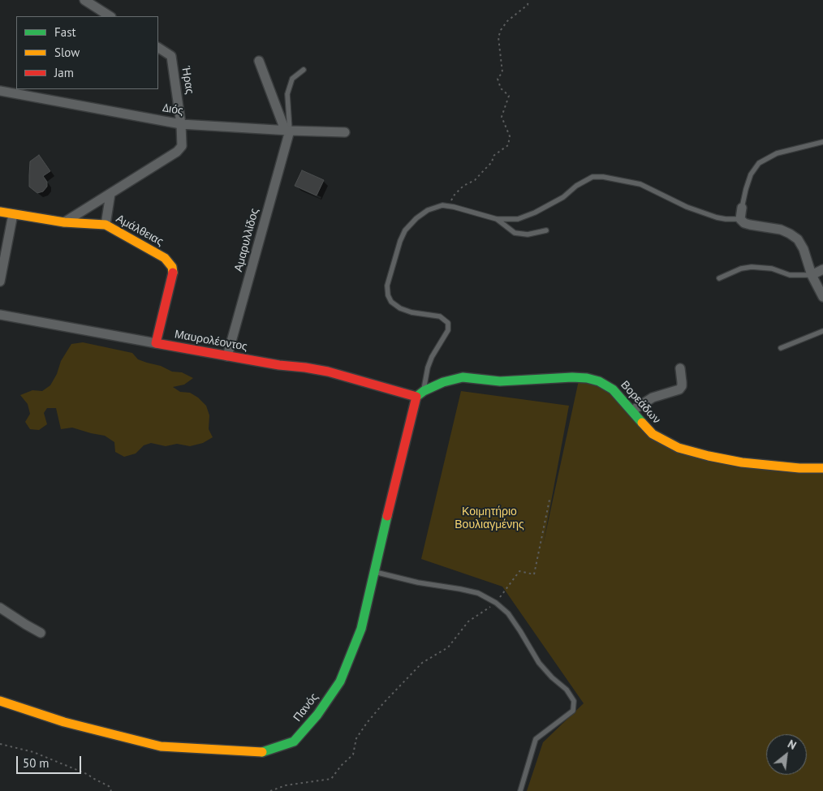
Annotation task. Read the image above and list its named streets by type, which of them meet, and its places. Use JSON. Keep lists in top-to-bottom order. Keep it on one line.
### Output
{"streets":{"street":["Ήρας","Διός","Αμάλθειας","Αμαρυλλίδος","Μαυρολέοντος","Βορεάδων","Πανός"]},"crossings":[["Ήρας","Διός"],["Ήρας","Αμάλθειας"],["Διός","Αμαρυλλίδος"],["Αμάλθειας","Μαυρολέοντος"],["Αμαρυλλίδος","Μαυρολέοντος"],["Μαυρολέοντος","Βορεάδων"],["Μαυρολέοντος","Πανός"],["Βορεάδων","Πανός"]],"parks":["Κοιμητήριο Βουλιαγμένης"],"legend":["Fast","Slow","Jam"],"scale_bar":"50 m","north":"top right"}
